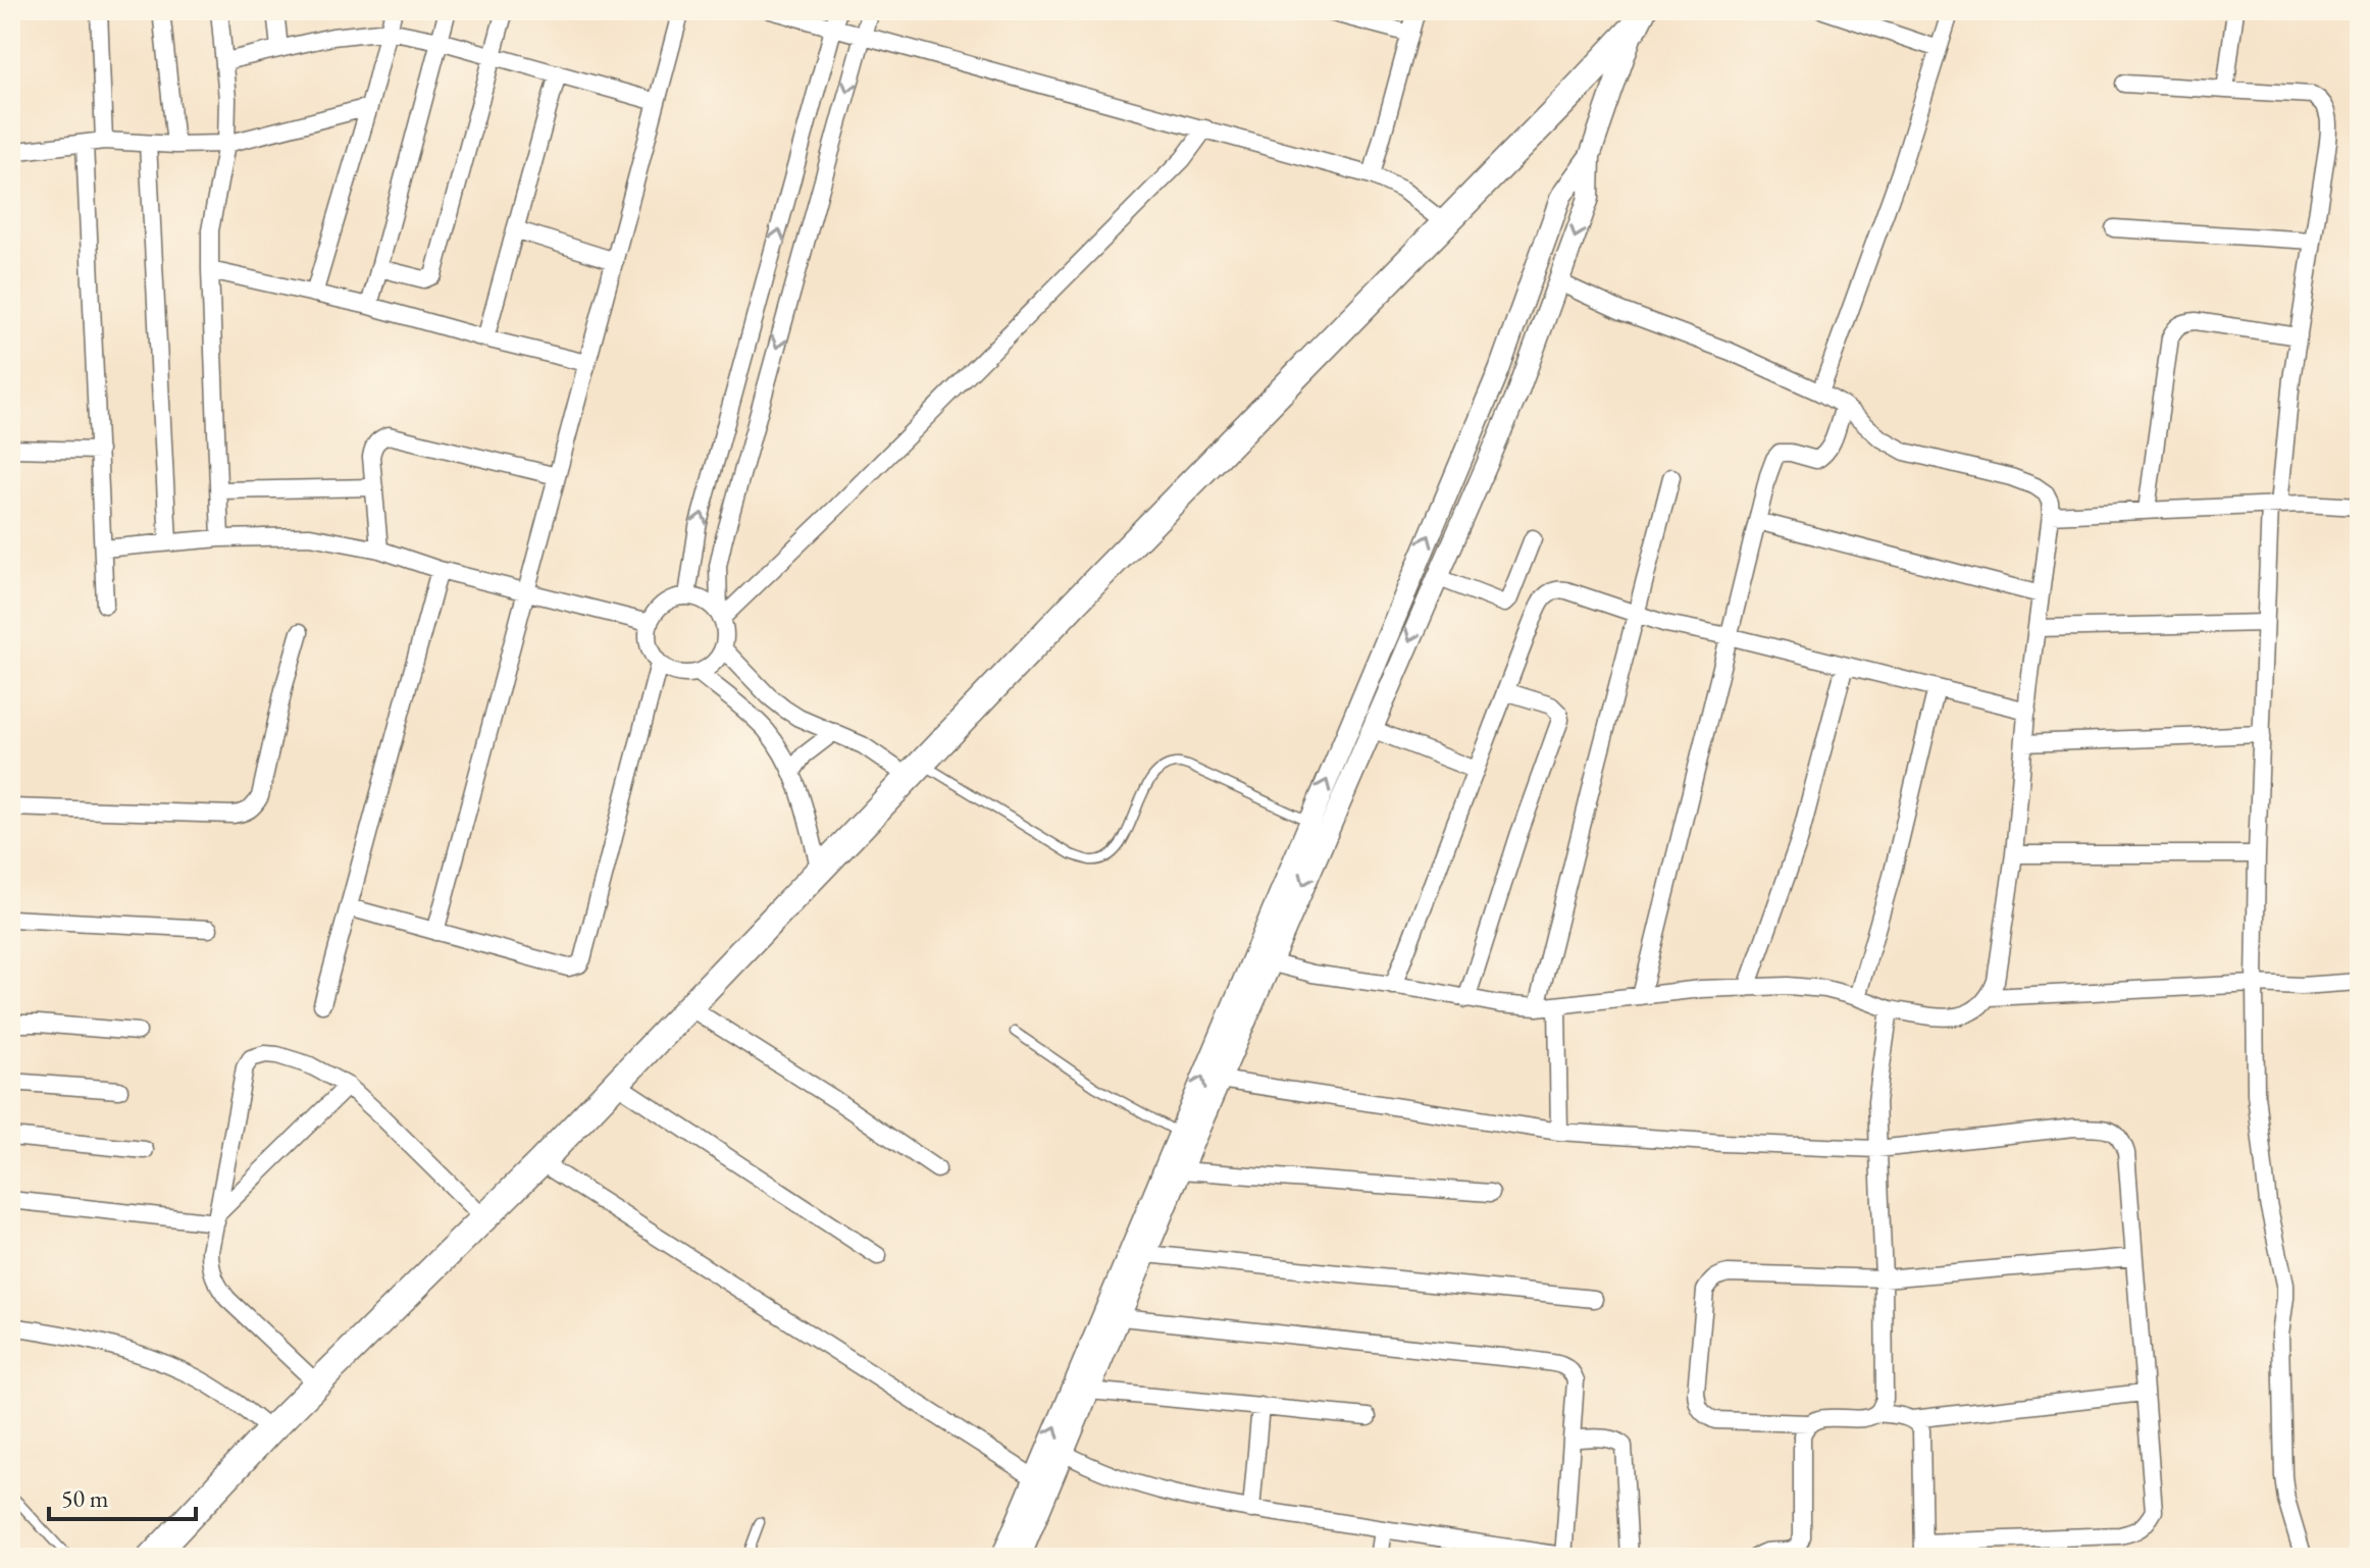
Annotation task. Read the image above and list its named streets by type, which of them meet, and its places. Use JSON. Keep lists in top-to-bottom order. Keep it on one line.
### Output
{"scale_bar":"50 m"}
